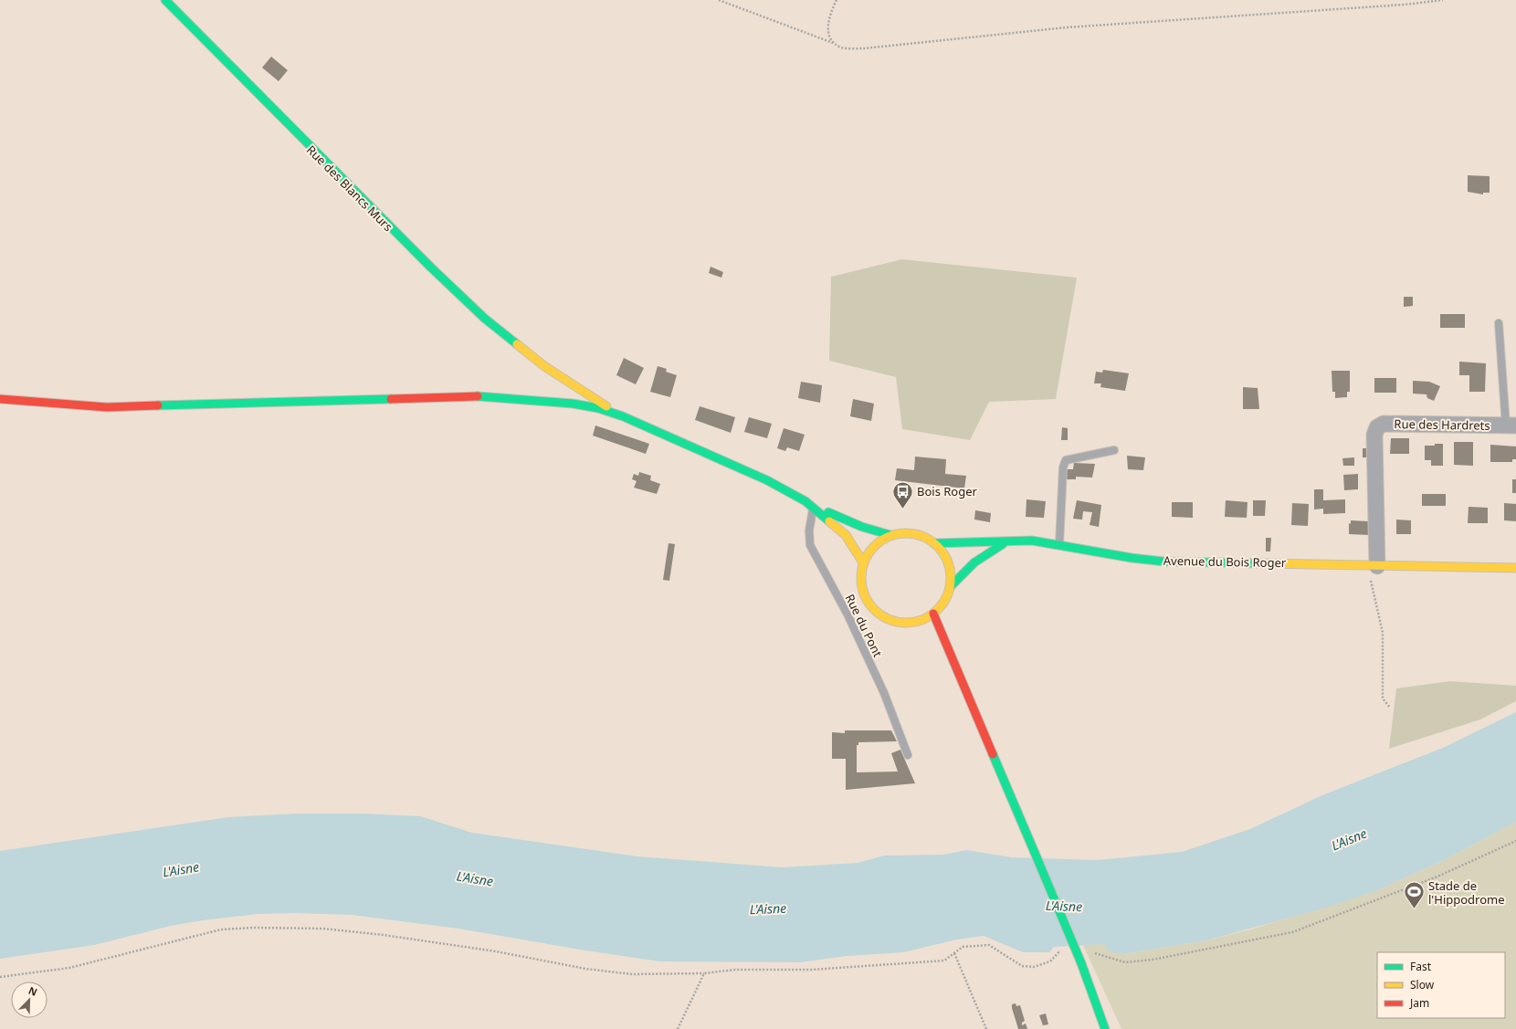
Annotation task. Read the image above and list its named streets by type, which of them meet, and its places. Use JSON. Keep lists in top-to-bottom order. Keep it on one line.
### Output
{"streets":{"main road":["Rue des Blancs Murs","Avenue du Bois Roger"],"street":["Rue des Hardrets"],"lane":["Rue du Pont"]},"crossings":[["Rue des Hardrets","Avenue du Bois Roger"]],"water":["L'Aisne"],"places":{"bus stop":["Bois Roger"],"sports":["Stade de l'Hippodrome"]},"legend":["Fast","Slow","Jam"],"north":"top right"}
